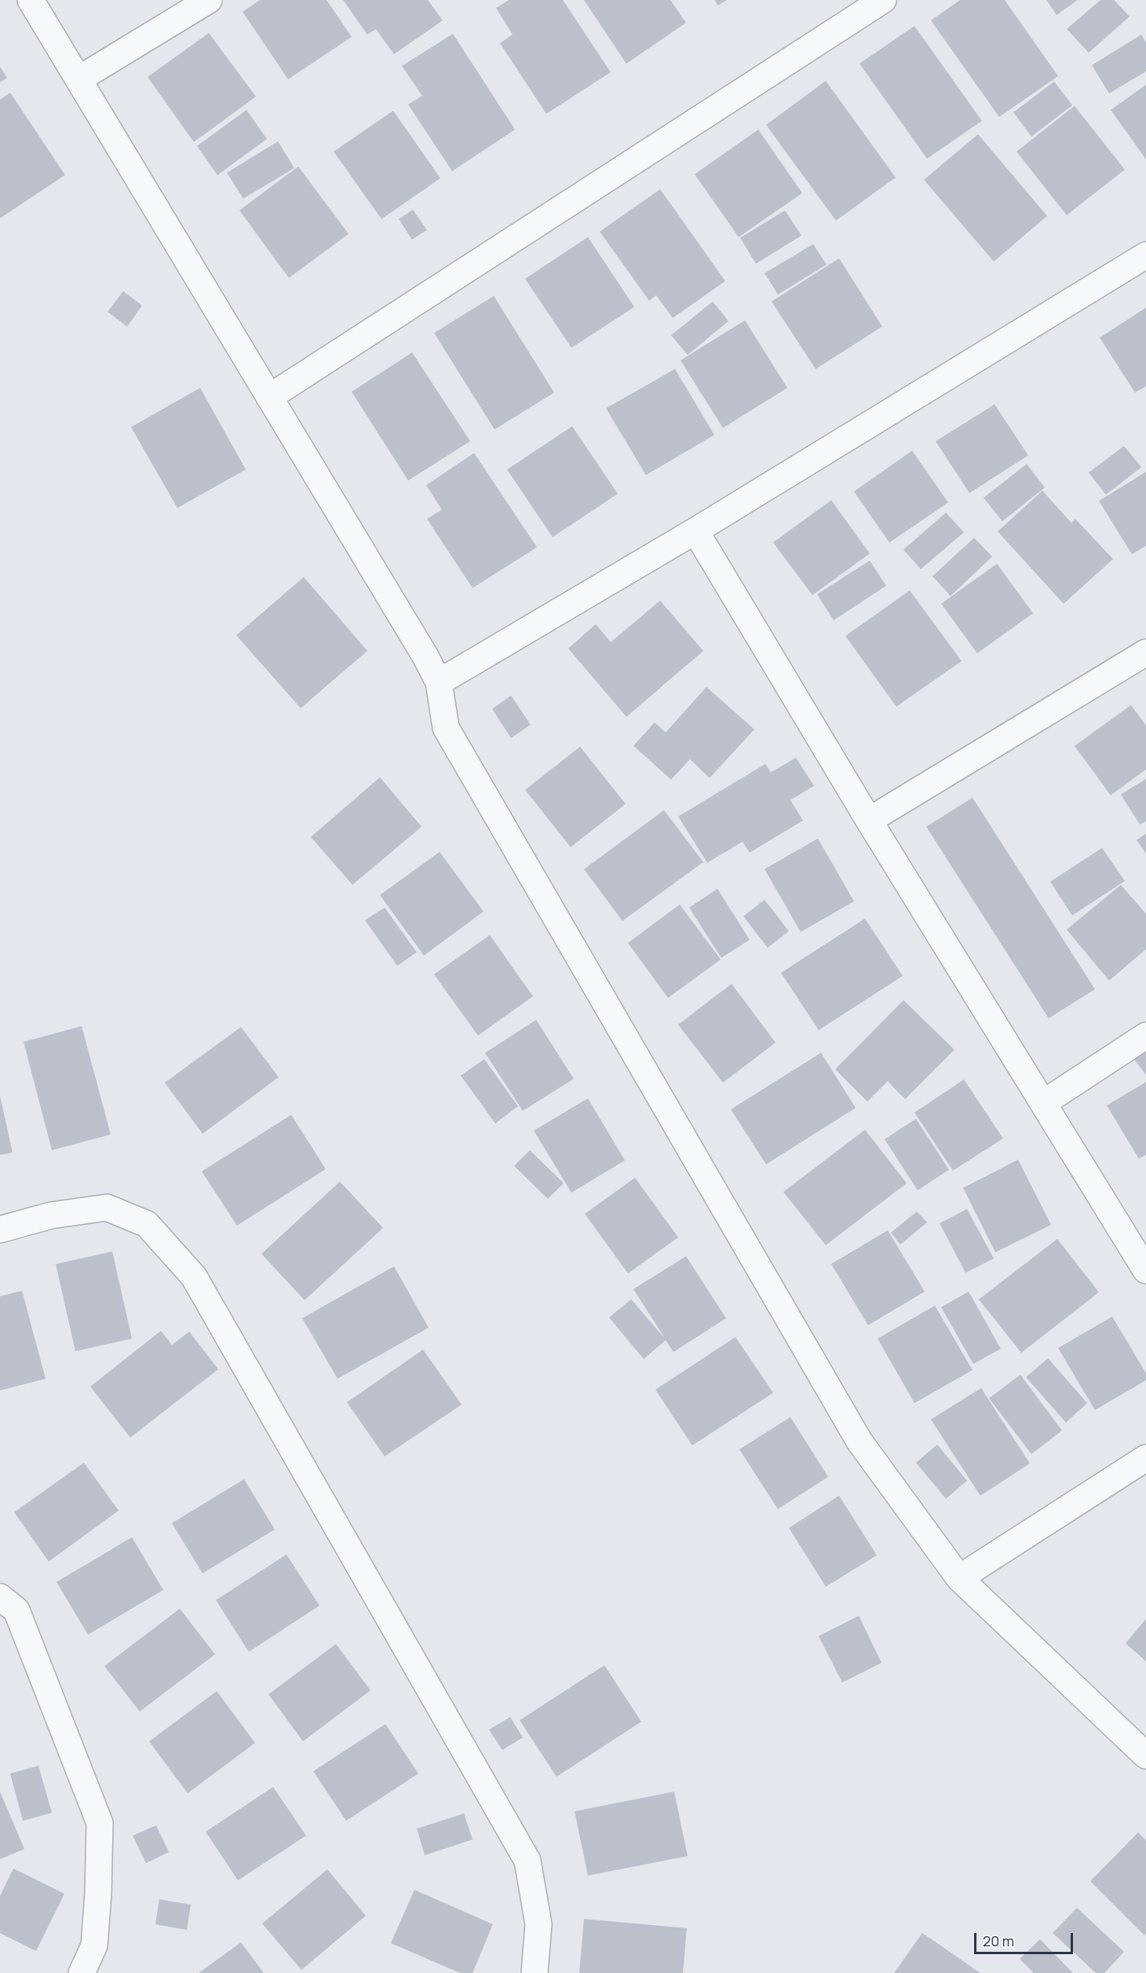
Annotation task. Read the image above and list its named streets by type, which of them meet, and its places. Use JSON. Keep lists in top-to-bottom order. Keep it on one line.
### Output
{"scale_bar":"20 m"}
